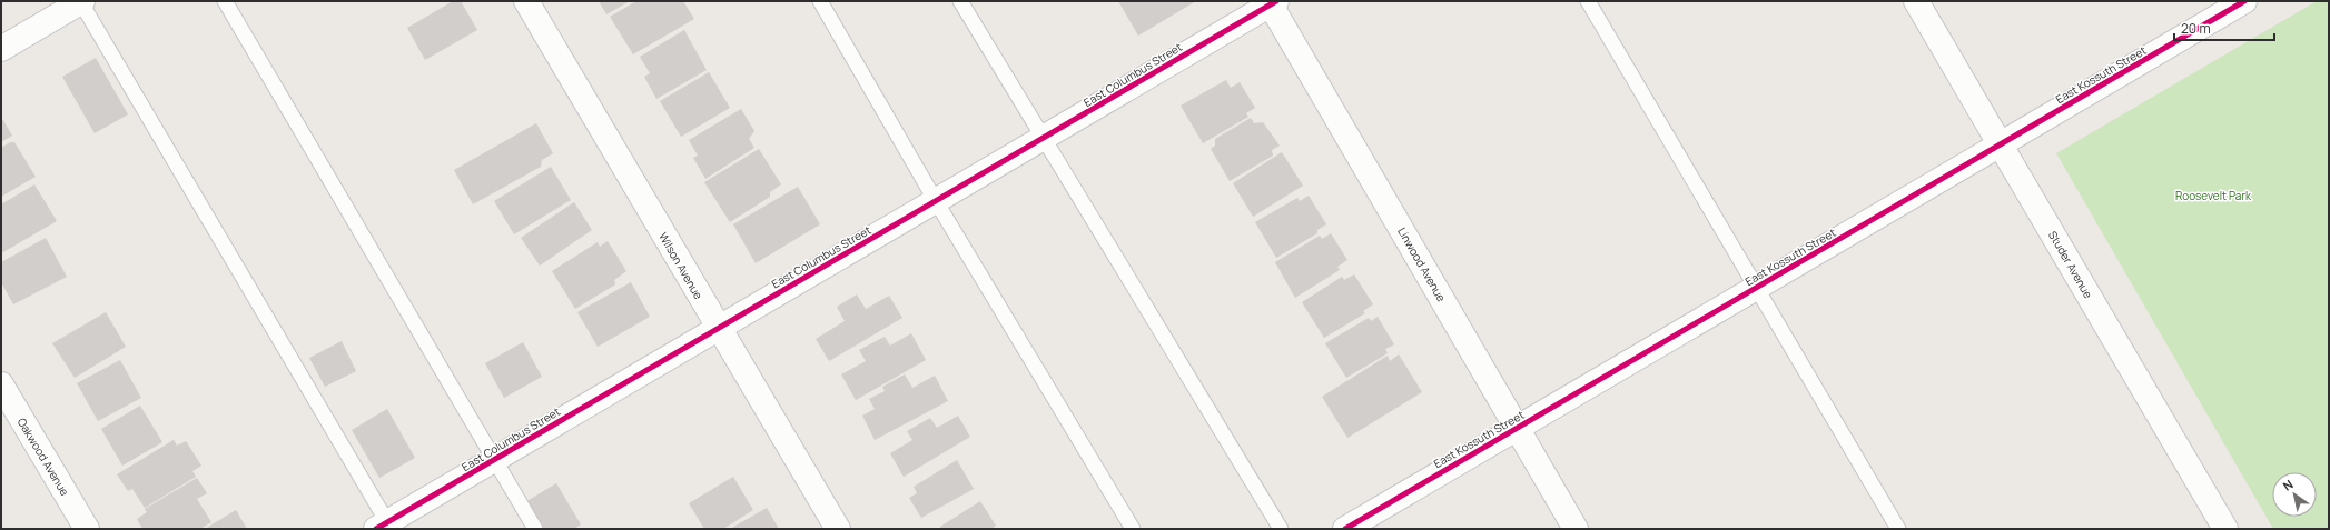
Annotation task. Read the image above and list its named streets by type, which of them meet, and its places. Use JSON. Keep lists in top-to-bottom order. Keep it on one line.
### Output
{"streets":{"street":["East Columbus Street","East Kossuth Street","Linwood Avenue","Studer Avenue","Wilson Avenue","Oakwood Avenue"]},"crossings":[["East Columbus Street","Linwood Avenue"],["East Columbus Street","Wilson Avenue"],["East Kossuth Street","Linwood Avenue"],["East Kossuth Street","Studer Avenue"]],"parks":["Roosevelt Park"],"scale_bar":"20 m","north":"top left"}
